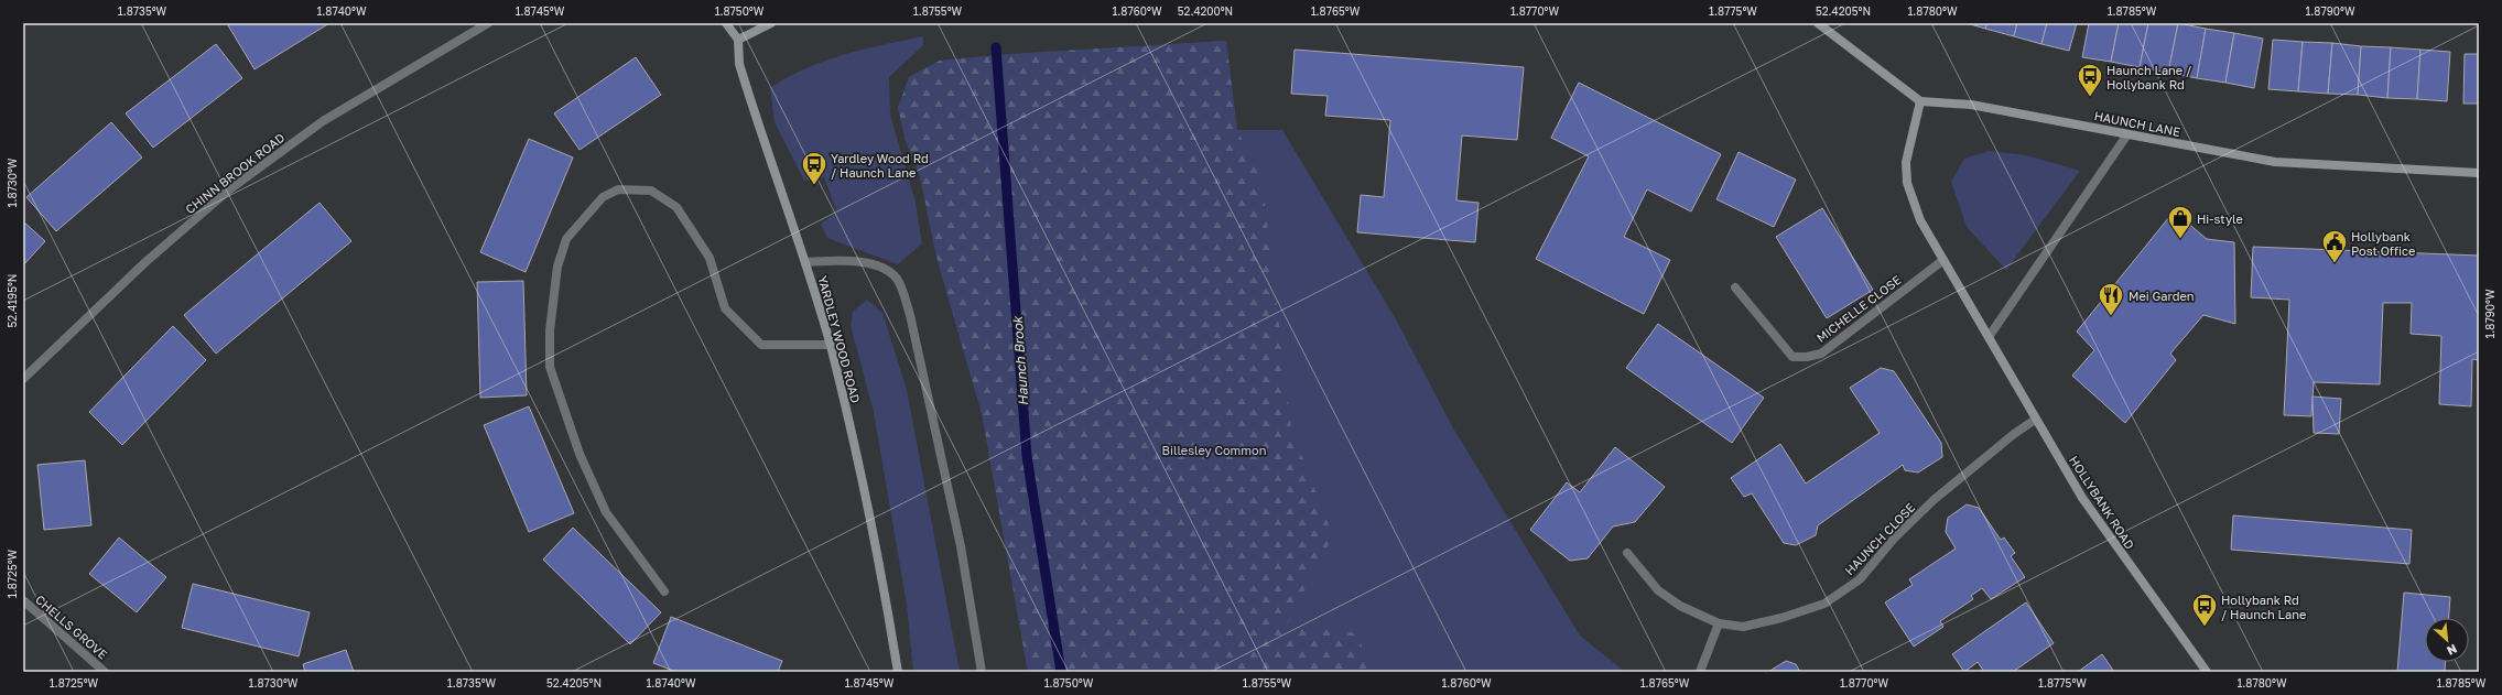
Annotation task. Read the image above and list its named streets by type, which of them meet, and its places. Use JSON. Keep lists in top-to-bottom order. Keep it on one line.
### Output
{"streets":{"street":["HAUNCH LANE","CHINN BROOK ROAD","MICHELLE CLOSE","YARDLEY WOOD ROAD","HOLLYBANK ROAD","HAUNCH CLOSE","CHELLS GROVE"]},"crossings":[["HAUNCH LANE","HOLLYBANK ROAD"],["MICHELLE CLOSE","HOLLYBANK ROAD"],["HOLLYBANK ROAD","HAUNCH CLOSE"]],"water":["Haunch Brook"],"parks":["Billesley Common"],"places":{"bus stop":["Haunch Lane / Hollybank Rd","Yardley Wood Rd / Haunch Lane","Hollybank Rd / Haunch Lane"],"shop":["Hi-style"],"public building":["Hollybank Post Office"],"restaurant":["Mei Garden"]},"north":"bottom right","coordinates":["1.8735°W","1.8740°W","1.8745°W","1.8750°W","1.8755°W","1.8760°W","52.4200°N","1.8765°W","1.8770°W","1.8775°W","52.4205°N","1.8780°W","1.8785°W","1.8790°W","1.8730°W","52.4195°N","1.8725°W"]}
